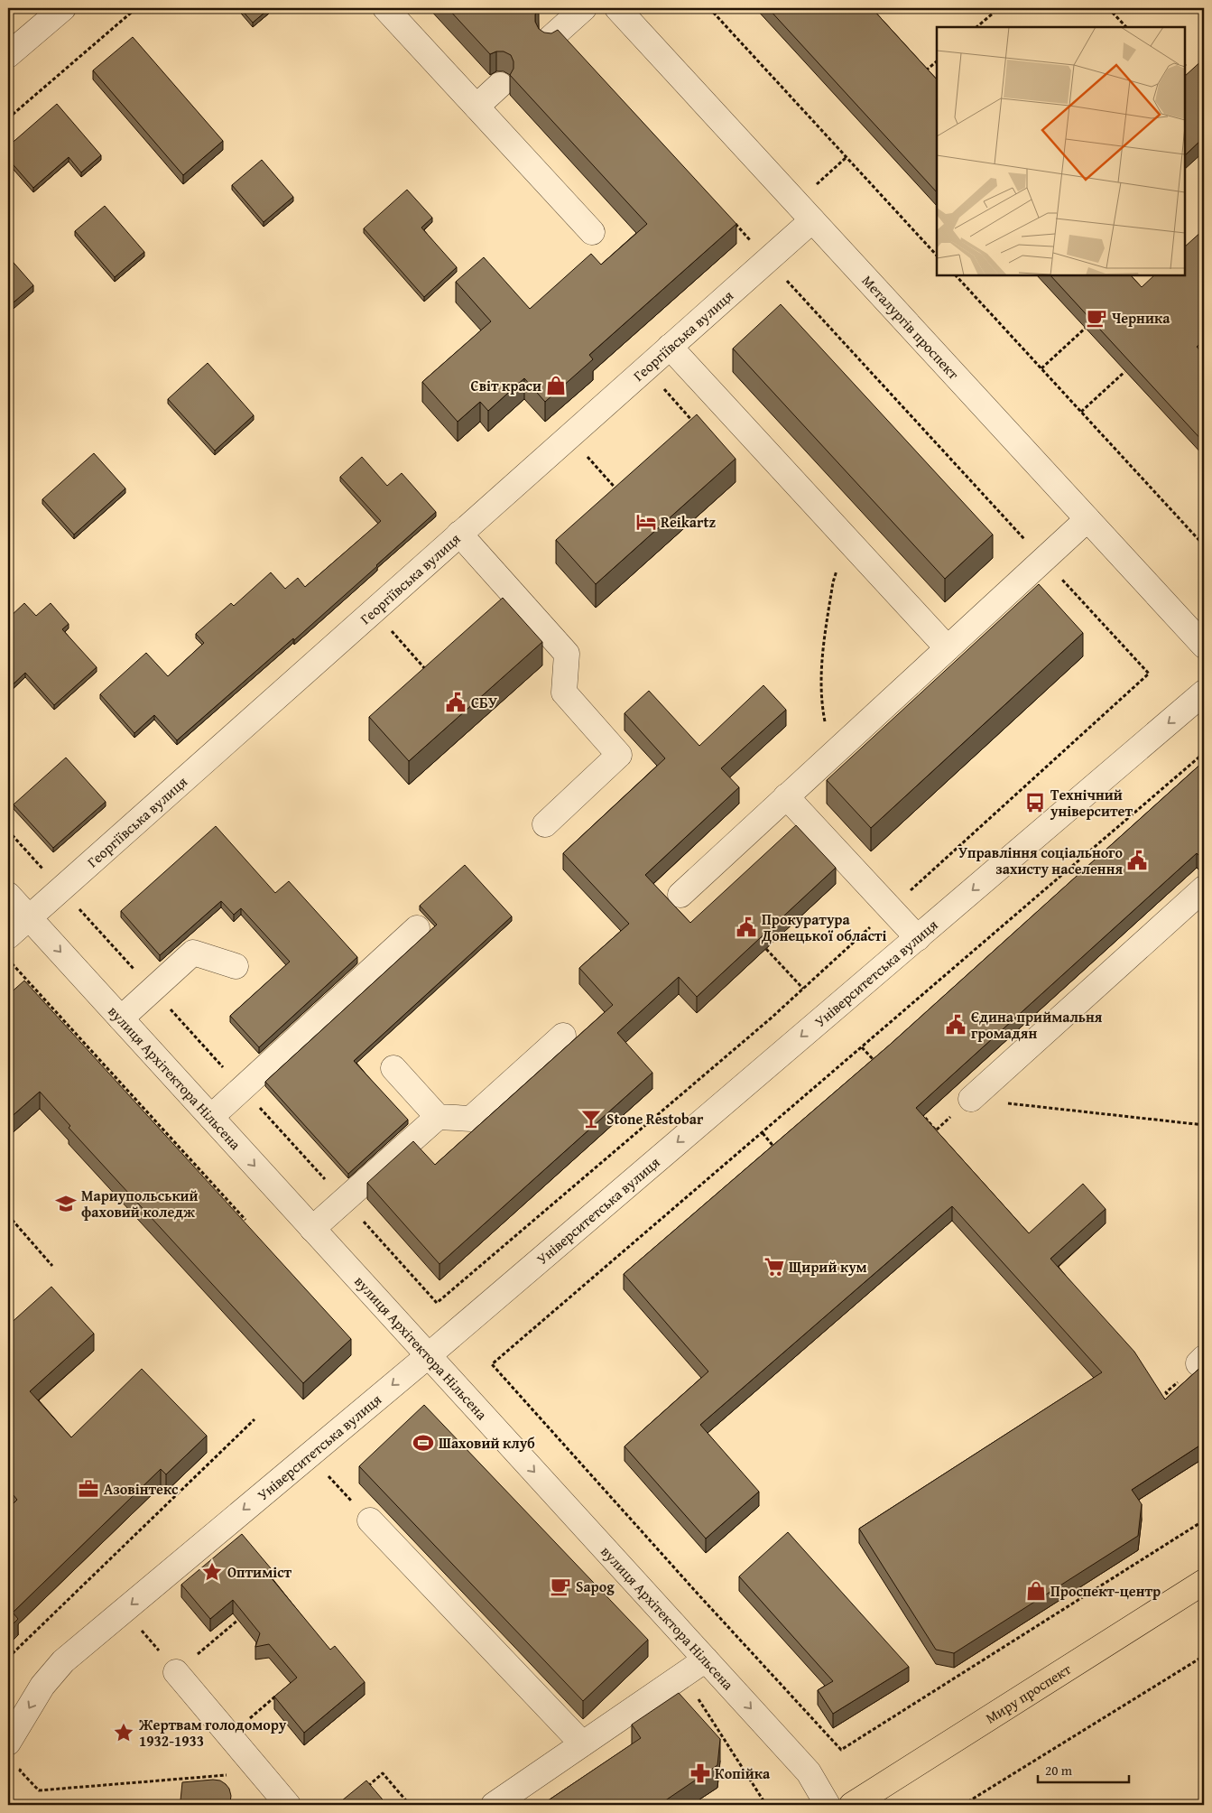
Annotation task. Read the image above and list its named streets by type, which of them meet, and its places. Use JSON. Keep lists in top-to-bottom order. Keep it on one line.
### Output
{"streets":{"main road":["Миру проспект"],"street":["Металургів проспект","Георгіївська вулиця","Університетська вулиця","вулиця Архітектора Нільсена"]},"crossings":[["Металургів проспект","Георгіївська вулиця"],["Георгіївська вулиця","вулиця Архітектора Нільсена"],["Університетська вулиця","вулиця Архітектора Нільсена"]],"places":{"cafe":["Черника","Sapog"],"shop":["Свiт краси","Проспект-центр"],"hotel":["Reikartz"],"public building":["СБУ","Управління соціального захисту населення","Прокуратура Донецької області","Єдина приймальня громадян"],"bus stop":["Технічний університет"],"bar":["Stone Restobar"],"school or university":["Мариупольський фаховий коледж"],"supermarket":["Щирий кум"],"sports":["Шаховий клуб"],"office":["Азовінтекс"],"place":["Оптиміст","Жертвам голодомору 1932-1933"],"pharmacy":["Копійка"]},"scale_bar":"20 m"}
